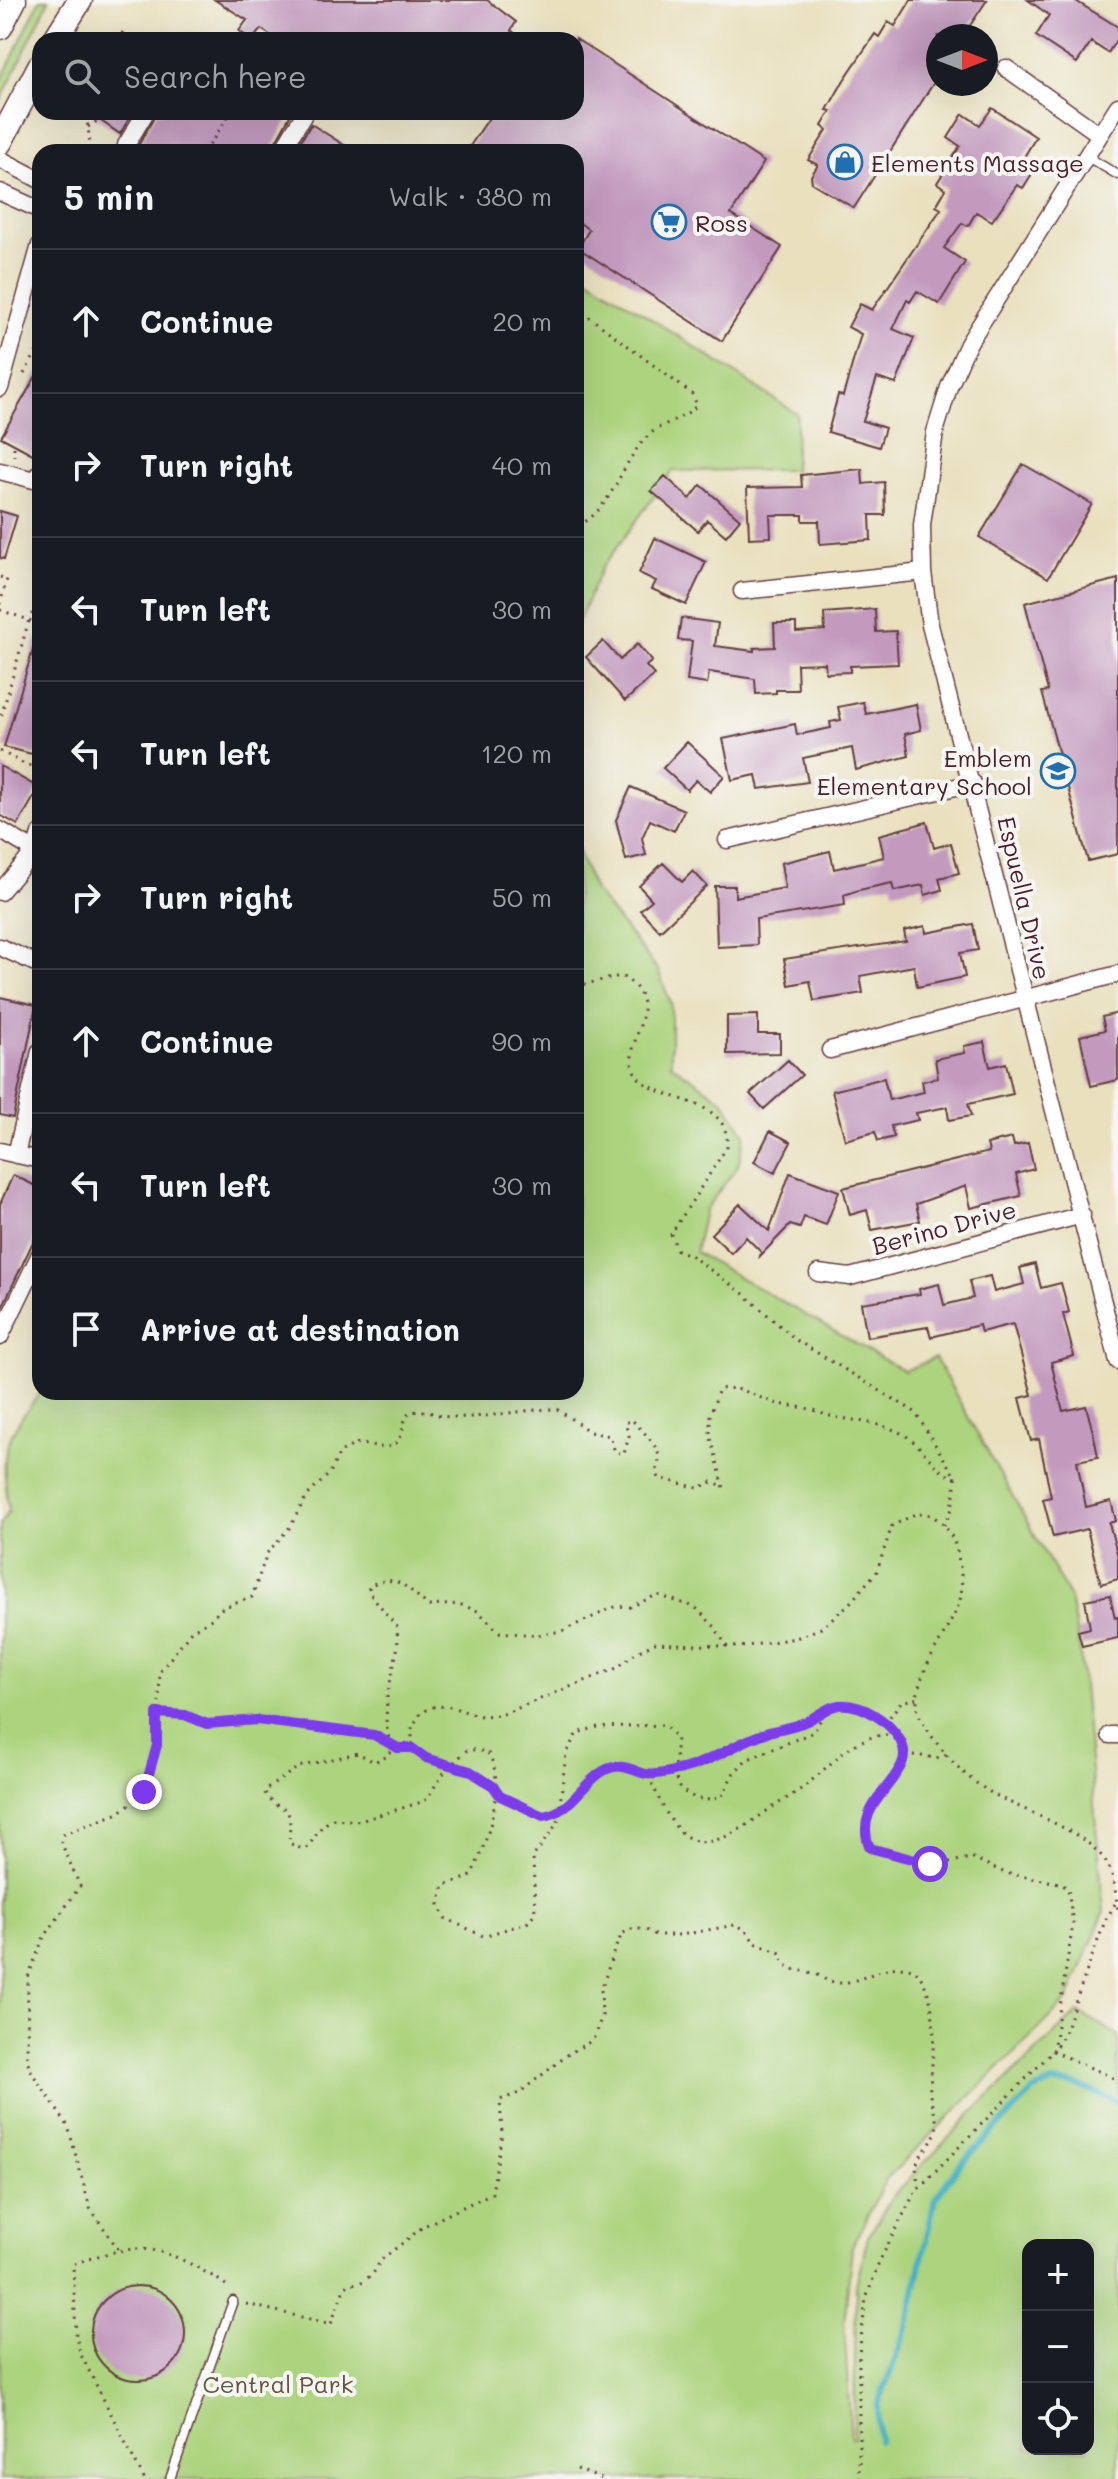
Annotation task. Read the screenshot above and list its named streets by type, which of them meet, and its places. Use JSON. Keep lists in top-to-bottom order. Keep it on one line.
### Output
{"streets":{"street":["Espuella Drive","Berino Drive"]},"crossings":[["Espuella Drive","Berino Drive"]],"parks":["Central Park"],"places":{"shop":["Elements Massage"],"supermarket":["Ross"],"school or university":["Emblem Elementary School"]},"north":"right","page":{"search":"Search here","heading":["5 min","Walk · 380 m"],"list":[["Continue","20 m"],["Turn right","40 m"],["Turn left","30 m"],["Turn left","120 m"],["Turn right","50 m"],["Continue","90 m"],["Turn left","30 m"],"Arrive at destination"],"map_buttons":["+","−"]}}
